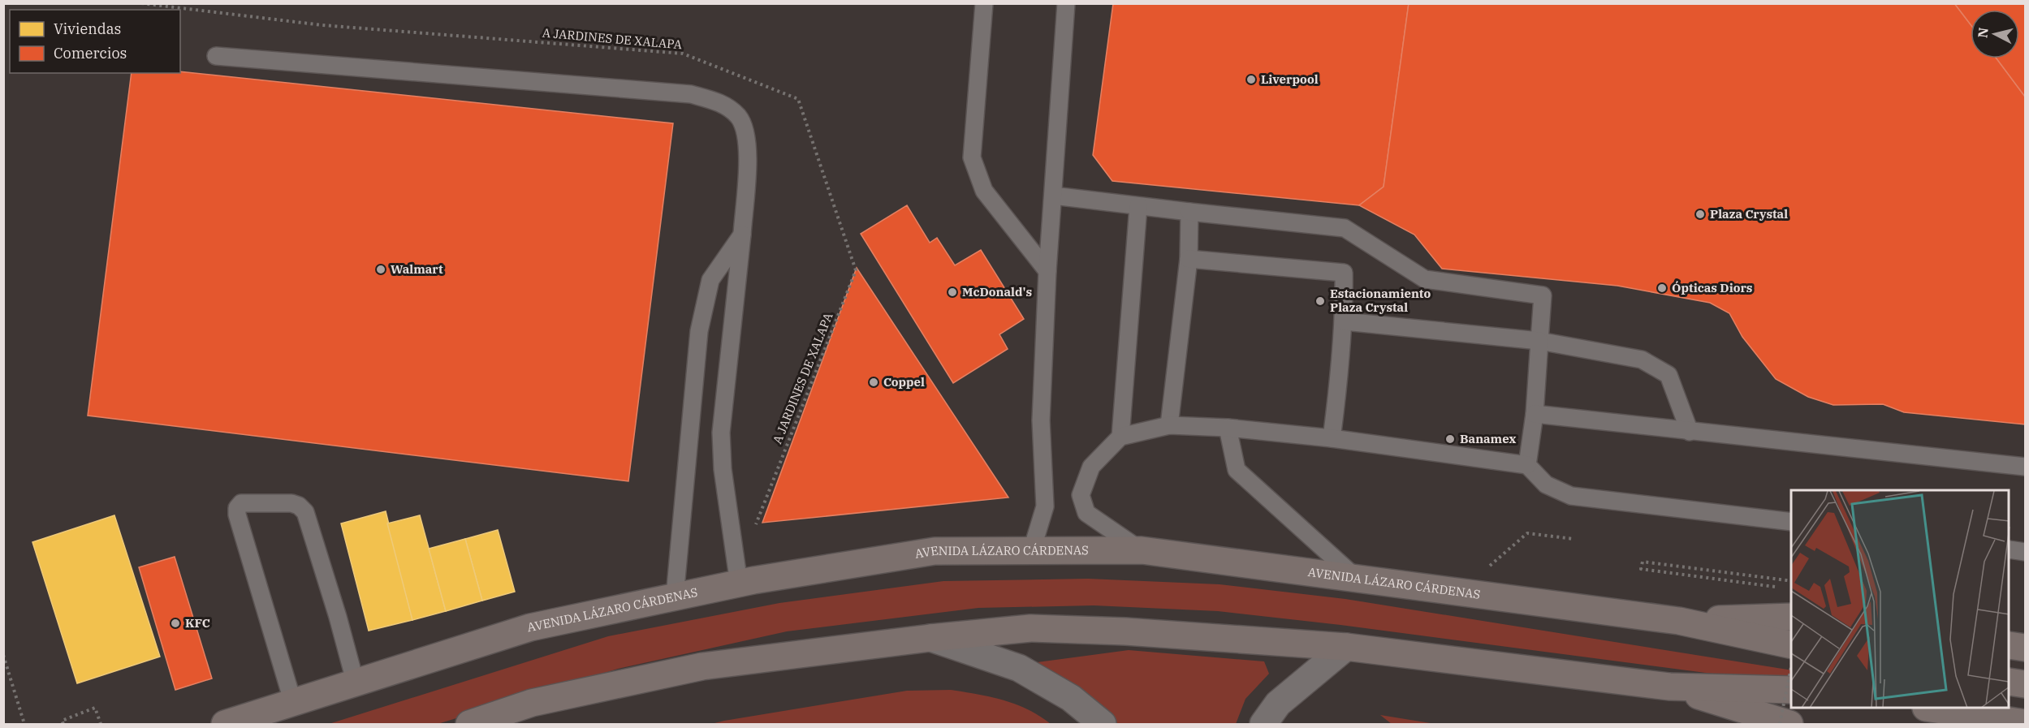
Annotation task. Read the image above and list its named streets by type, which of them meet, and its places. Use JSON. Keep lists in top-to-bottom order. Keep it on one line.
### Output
{"streets":{"highway":["AVENIDA LÁZARO CÁRDENAS"],"path":["A JARDINES DE XALAPA"]},"places":["Liverpool","Plaza Crystal","Walmart","Ópticas Diors","McDonald's","Estacionamiento Plaza Crystal","Coppel","Banamex","KFC"],"legend":["Viviendas","Comercios"],"north":"left"}
